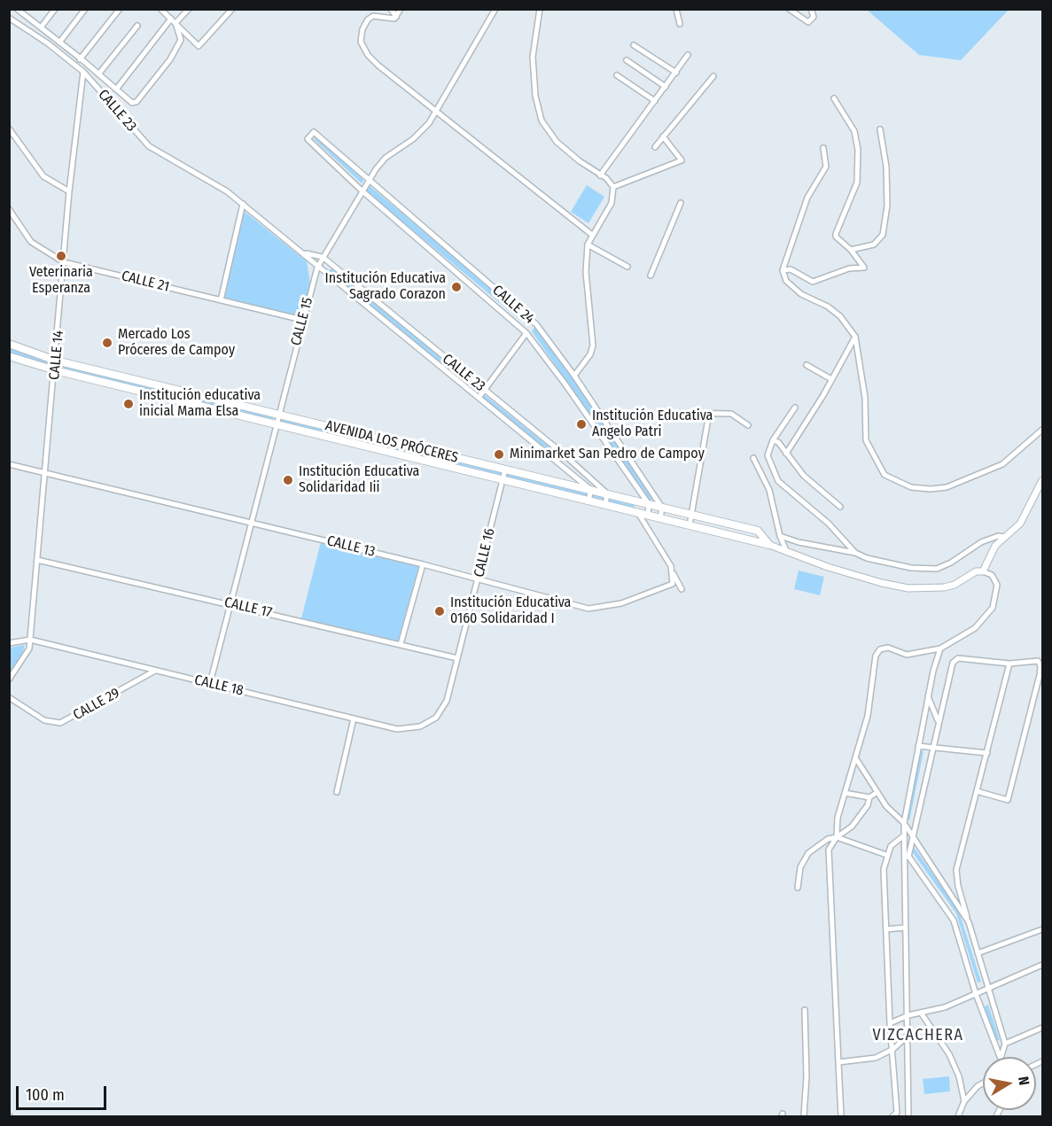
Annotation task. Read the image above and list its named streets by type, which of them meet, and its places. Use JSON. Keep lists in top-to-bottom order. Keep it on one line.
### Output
{"streets":{"main road":["AVENIDA LOS PRÓCERES"],"street":["CALLE 23","CALLE 21","CALLE 24","CALLE 15","CALLE 14","CALLE 13","CALLE 16","CALLE 17","CALLE 18","CALLE 29"]},"crossings":[["CALLE 23","CALLE 15"],["CALLE 23","CALLE 14"],["CALLE 23","AVENIDA LOS PRÓCERES"],["CALLE 21","CALLE 15"],["CALLE 21","CALLE 14"],["CALLE 24","CALLE 15"],["CALLE 24","AVENIDA LOS PRÓCERES"],["CALLE 15","AVENIDA LOS PRÓCERES"],["CALLE 15","CALLE 13"],["CALLE 15","CALLE 17"],["CALLE 15","CALLE 18"],["CALLE 14","AVENIDA LOS PRÓCERES"],["CALLE 14","CALLE 13"],["CALLE 14","CALLE 17"],["CALLE 14","CALLE 18"],["AVENIDA LOS PRÓCERES","CALLE 16"],["CALLE 13","CALLE 16"],["CALLE 16","CALLE 17"],["CALLE 16","CALLE 18"],["CALLE 18","CALLE 29"]],"districts":["VIZCACHERA"],"places":["Veterinaria Esperanza","Institución Educativa Sagrado Corazon","Mercado Los Próceres de Campoy","Institución educativa inicial Mama Elsa","Institución Educativa Angelo Patri","Minimarket San Pedro de Campoy","Institución Educativa Solidaridad Iii","Institución Educativa 0160 Solidaridad I"],"scale_bar":"100 m","north":"right"}
